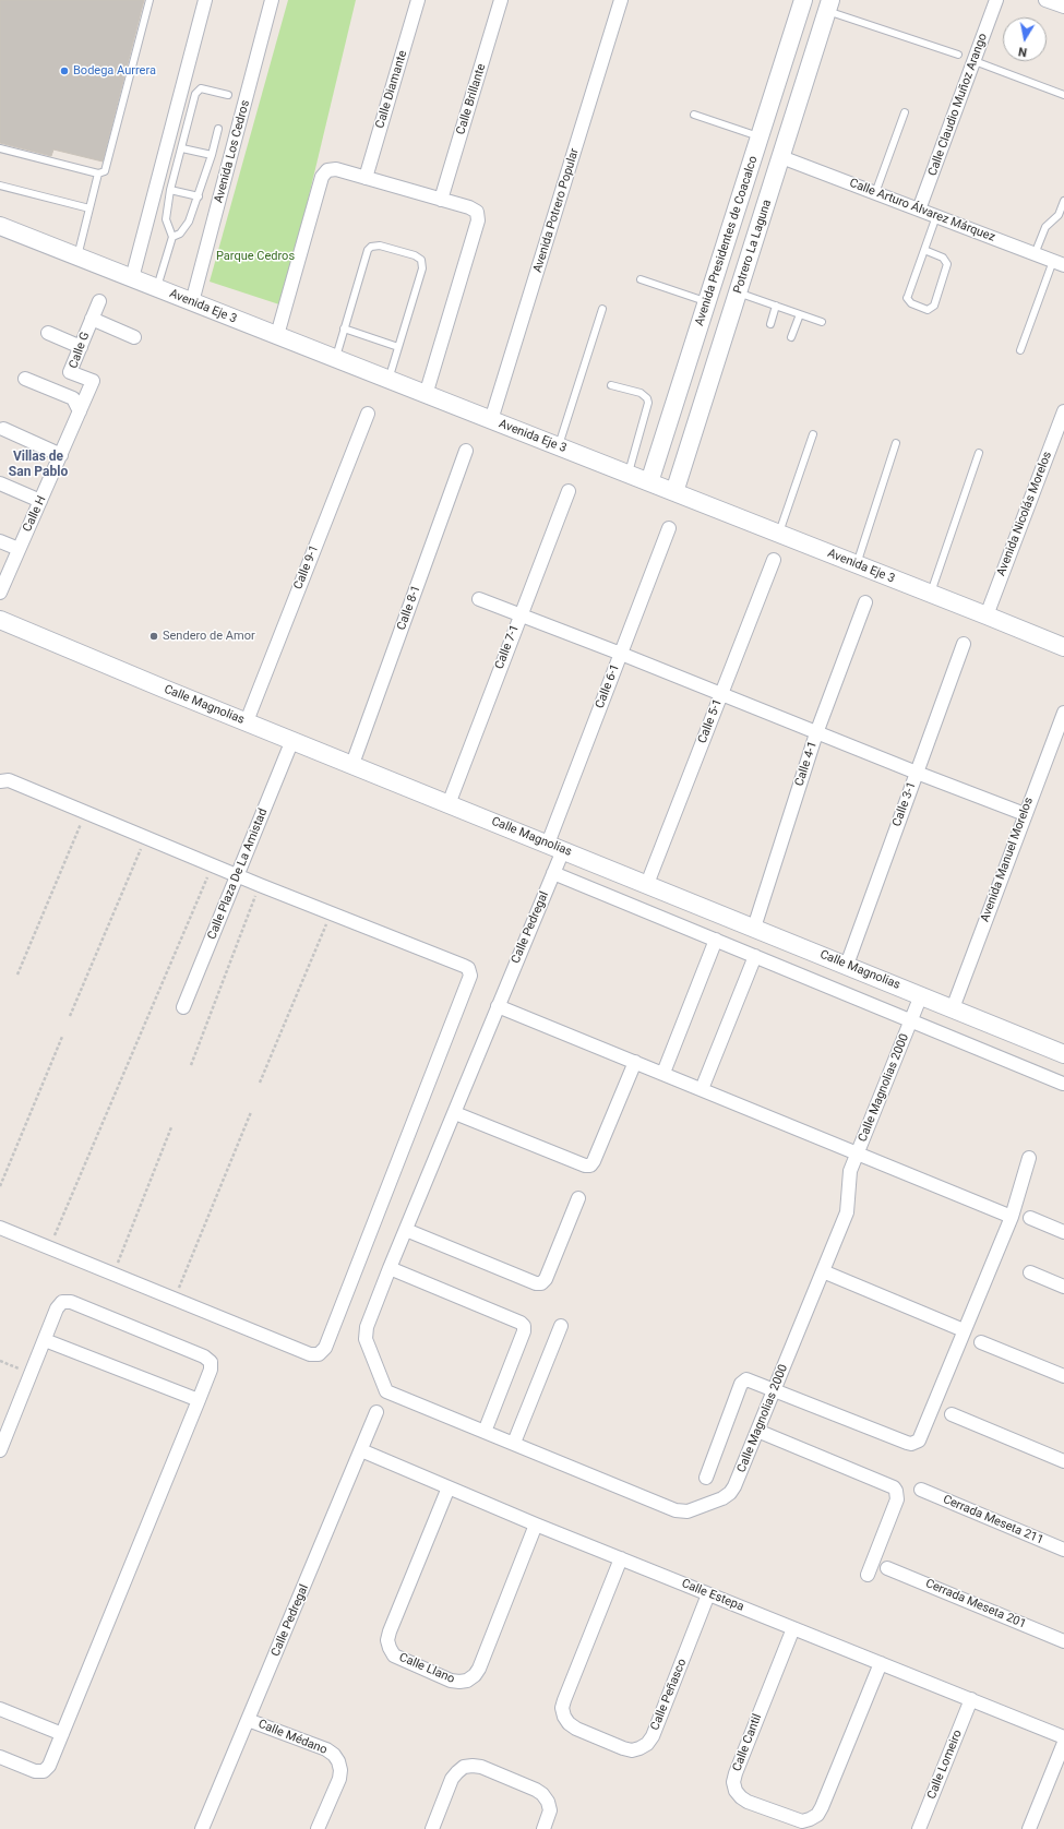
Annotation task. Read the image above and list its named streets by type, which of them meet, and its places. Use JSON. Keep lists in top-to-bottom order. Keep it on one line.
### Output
{"streets":{"street":["Calle Diamante","Calle Brillante","Calle Claudio Muñoz Arango","Avenida Los Cedros","Avenida Potrero Popular","Calle Arturo Álvarez Márquez","Avenida Presidentes de Coacalco","Potrero La Laguna","Avenida Eje 3","Calle G","Calle H","Avenida Nicolás Morelos","Calle 9-1","Calle 8-1","Calle 7-1","Calle 6-1","Calle Magnolias","Calle 5-1","Calle 4-1","Calle 3-1","Avenida Manuel Morelos","Calle Plaza De La Amistad","Calle Pedregal","Calle Magnolias 2000","Cerrada Meseta 211","Calle Estepa","Cerrada Meseta 201","Calle Llano","Calle Peñasco","Calle Médano","Calle Cantil","Calle Lomeiro"]},"crossings":[["Calle Claudio Muñoz Arango","Calle Arturo Álvarez Márquez"],["Avenida Los Cedros","Avenida Eje 3"],["Avenida Potrero Popular","Avenida Eje 3"],["Calle Arturo Álvarez Márquez","Potrero La Laguna"],["Avenida Presidentes de Coacalco","Avenida Eje 3"],["Potrero La Laguna","Avenida Eje 3"],["Avenida Eje 3","Avenida Nicolás Morelos"],["Calle G","Calle H"],["Calle 9-1","Calle Magnolias"],["Calle 8-1","Calle Magnolias"],["Calle 7-1","Calle Magnolias"],["Calle 6-1","Calle Magnolias"],["Calle 6-1","Calle Pedregal"],["Calle Magnolias","Calle 5-1"],["Calle Magnolias","Calle 4-1"],["Calle Magnolias","Calle 3-1"],["Calle Magnolias","Avenida Manuel Morelos"],["Calle Magnolias","Calle Plaza De La Amistad"],["Calle Magnolias","Calle Pedregal"],["Calle Magnolias","Calle Magnolias 2000"],["Calle Pedregal","Calle Estepa"],["Calle Pedregal","Calle Médano"],["Calle Estepa","Calle Llano"],["Calle Estepa","Calle Peñasco"],["Calle Estepa","Calle Cantil"],["Calle Estepa","Calle Lomeiro"]],"districts":["Villas de San Pablo"],"parks":["Parque Cedros"],"places":["Bodega Aurrera","Sendero de Amor"],"north":"bottom"}
